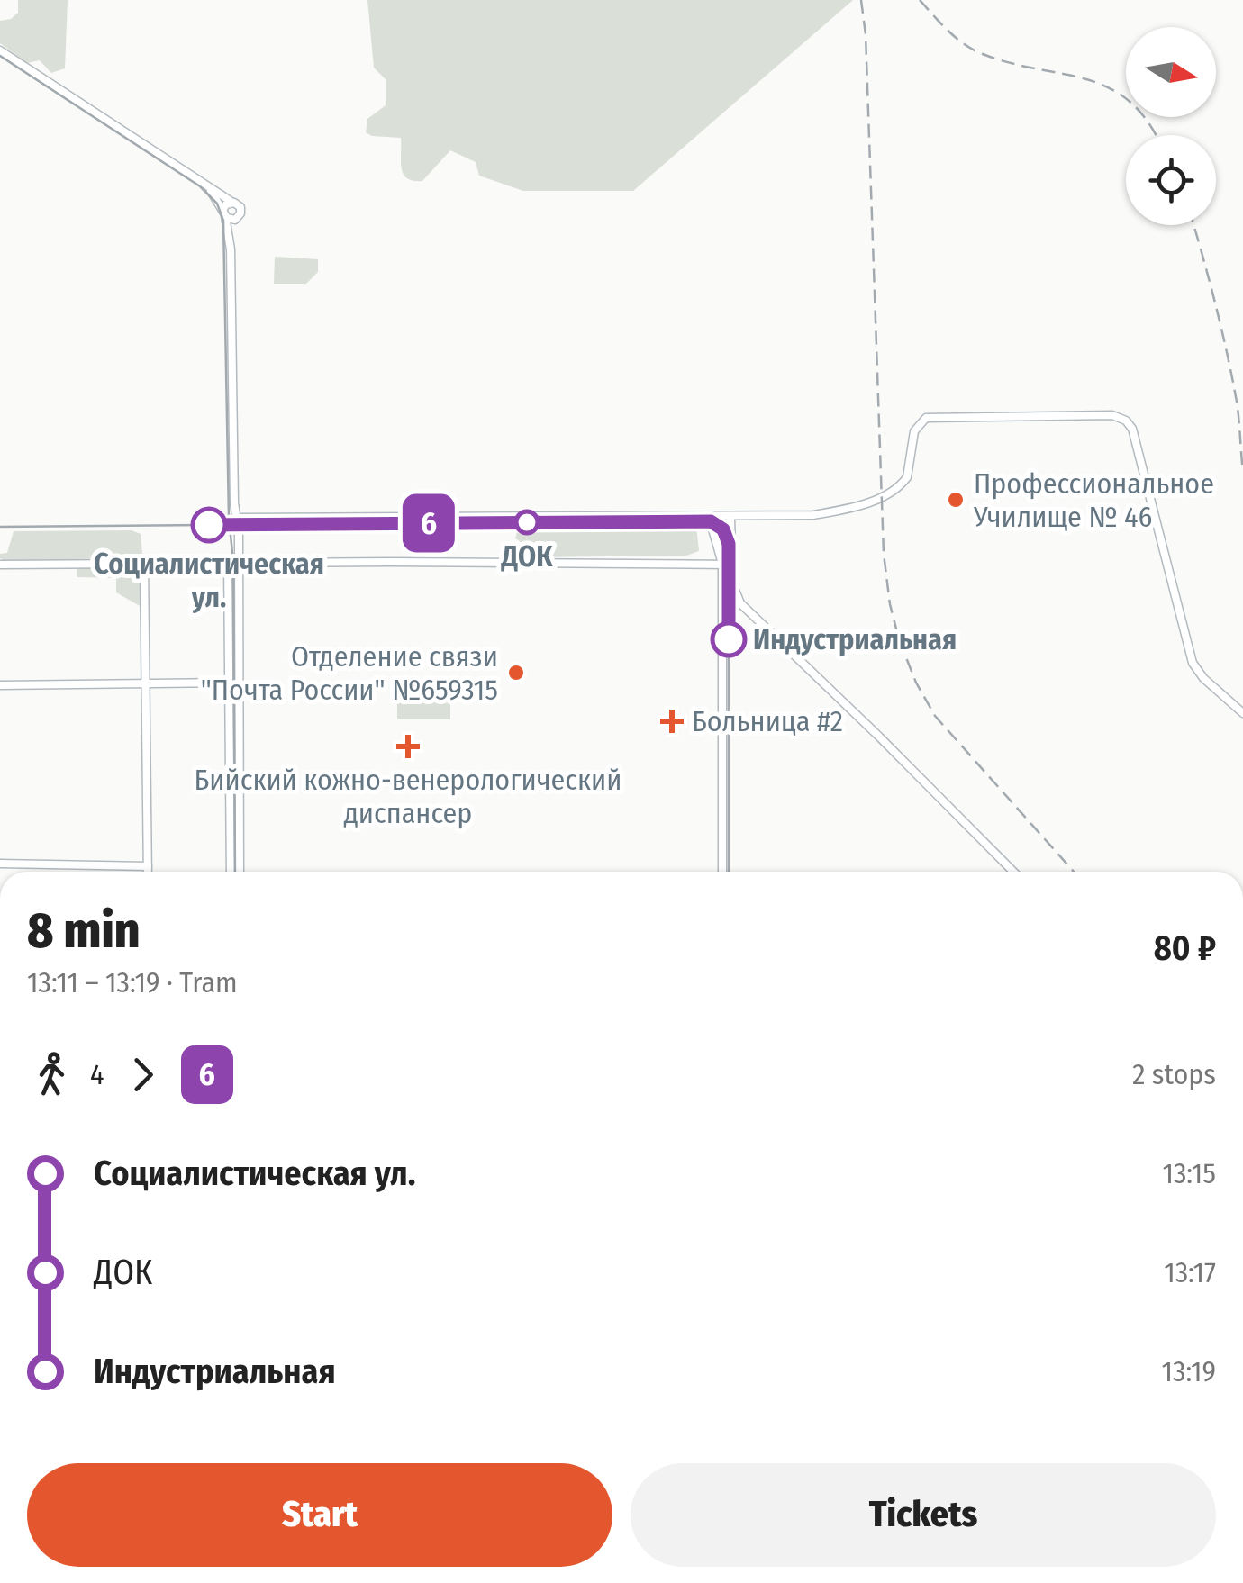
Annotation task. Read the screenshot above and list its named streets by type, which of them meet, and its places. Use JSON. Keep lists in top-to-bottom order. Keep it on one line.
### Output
{"places":{"other":["Профессиональное Училище № 46","ДОК","Социалистическая ул.","Индустриальная","Отделение связи \"Почта России\" №659315"],"health":["Больница #2","Бийский кожно-венерологический диспансер"]},"lines":["tram line 6"],"north":"right","page":{"on_map":"6","heading":["8 min","13:11 – 13:19 · Tram","80 ₽"],"legs":["4","6","2 stops"],"list":[{"name":"Социалистическая ул.","value":"13:15"},{"name":"ДОК","value":"13:17"},{"name":"Индустриальная","value":"13:19"}],"buttons":["Start","Tickets"]}}
